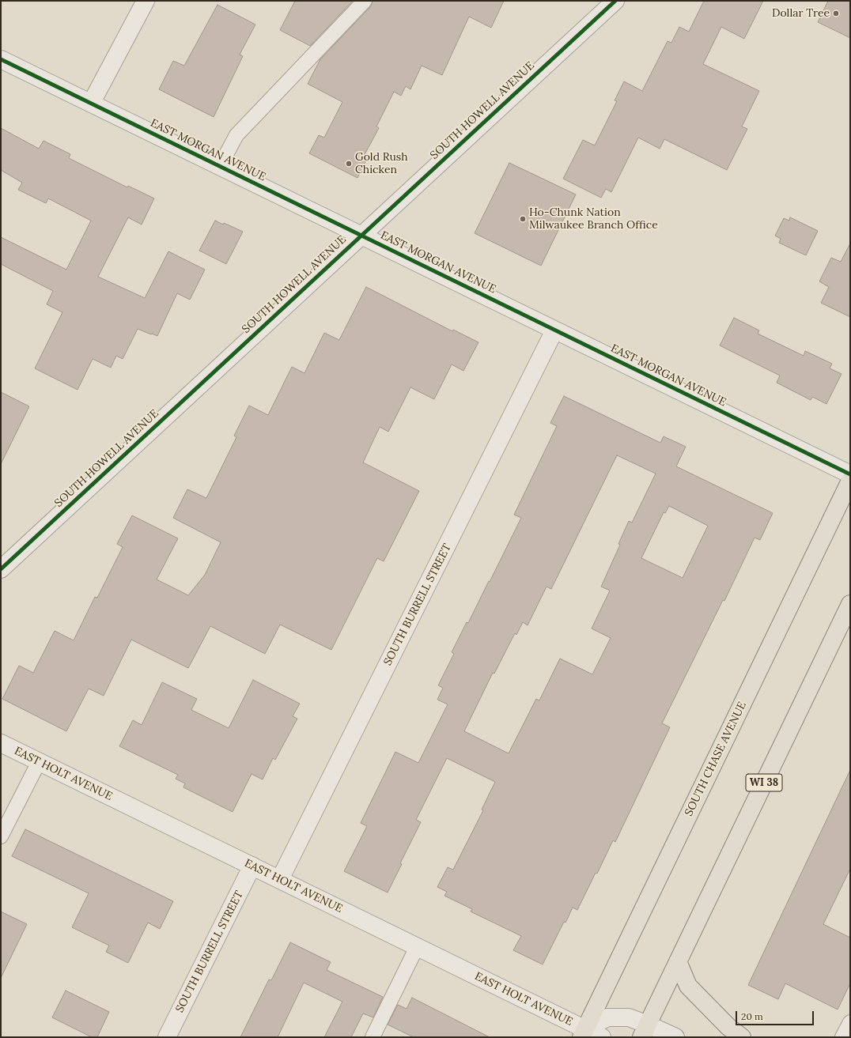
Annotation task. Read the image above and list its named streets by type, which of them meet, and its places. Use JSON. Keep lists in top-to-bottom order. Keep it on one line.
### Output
{"streets":{"main road":["SOUTH CHASE AVENUE","WI 38"],"street":["SOUTH HOWELL AVENUE","EAST MORGAN AVENUE","SOUTH BURRELL STREET","EAST HOLT AVENUE"]},"crossings":[["SOUTH HOWELL AVENUE","EAST MORGAN AVENUE"],["EAST MORGAN AVENUE","SOUTH BURRELL STREET"],["SOUTH BURRELL STREET","EAST HOLT AVENUE"],["SOUTH CHASE AVENUE","EAST HOLT AVENUE"]],"places":["Dollar Tree","Gold Rush Chicken","Ho-Chunk Nation Milwaukee Branch Office"],"scale_bar":"20 m"}
